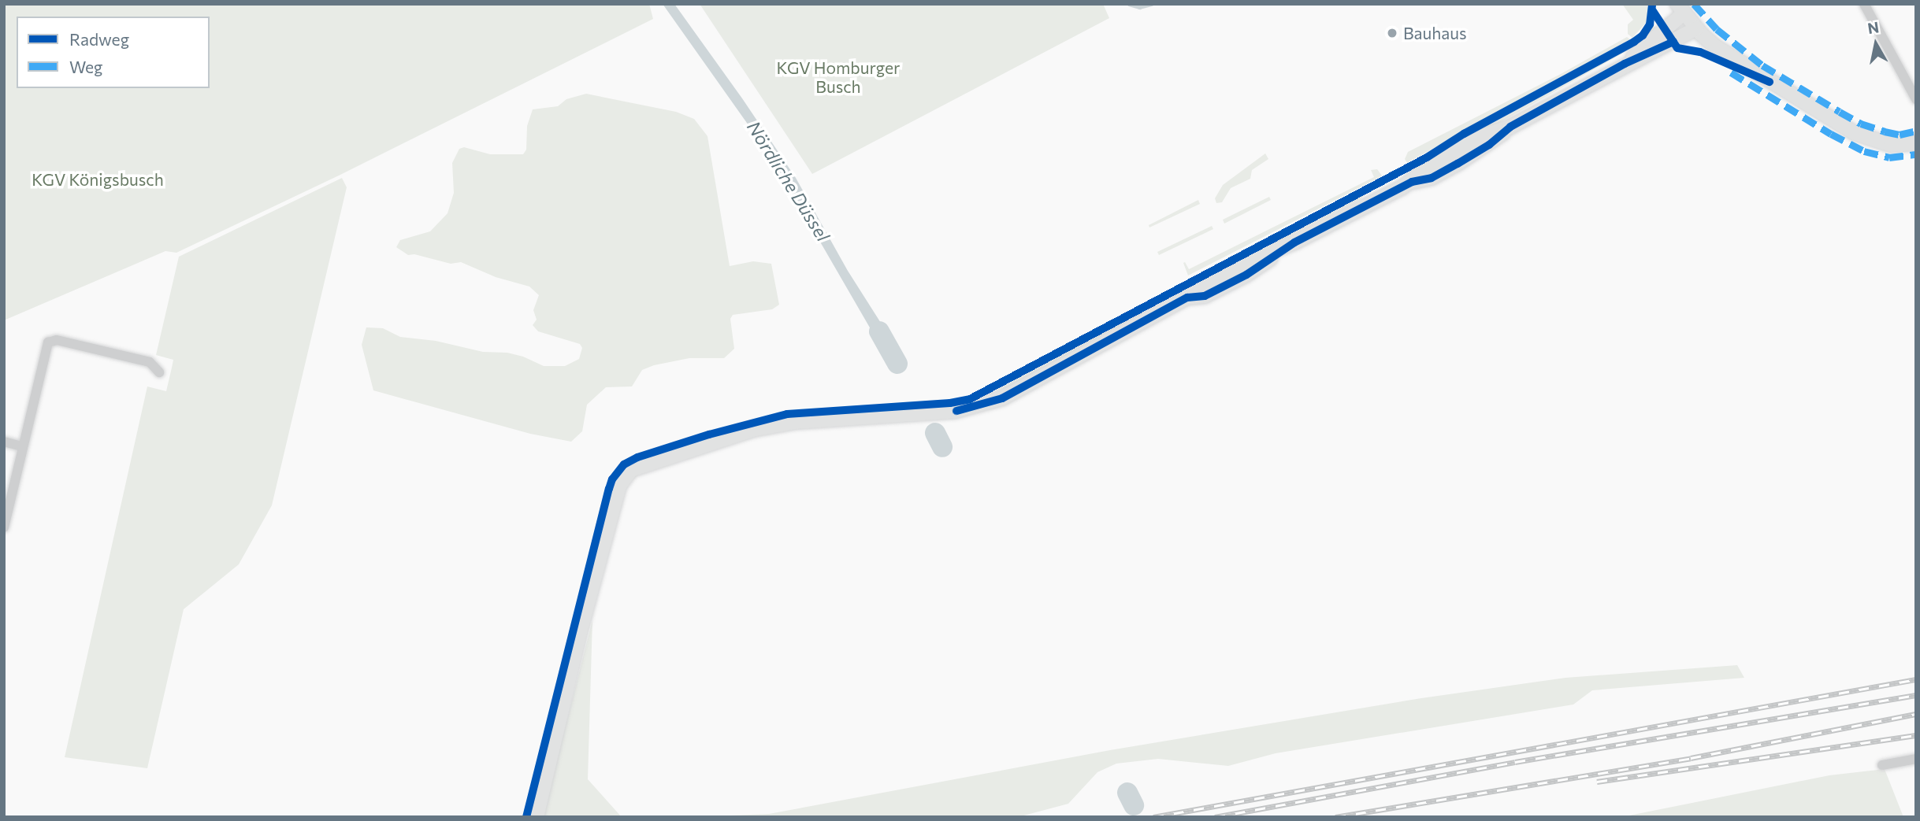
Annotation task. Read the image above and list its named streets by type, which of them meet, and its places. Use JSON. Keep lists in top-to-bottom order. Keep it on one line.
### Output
{"water":["Nördliche Düssel"],"parks":["KGV Homburger Busch","KGV Königsbusch"],"places":["Bauhaus"],"legend":["Radweg","Weg"],"north":"top"}
